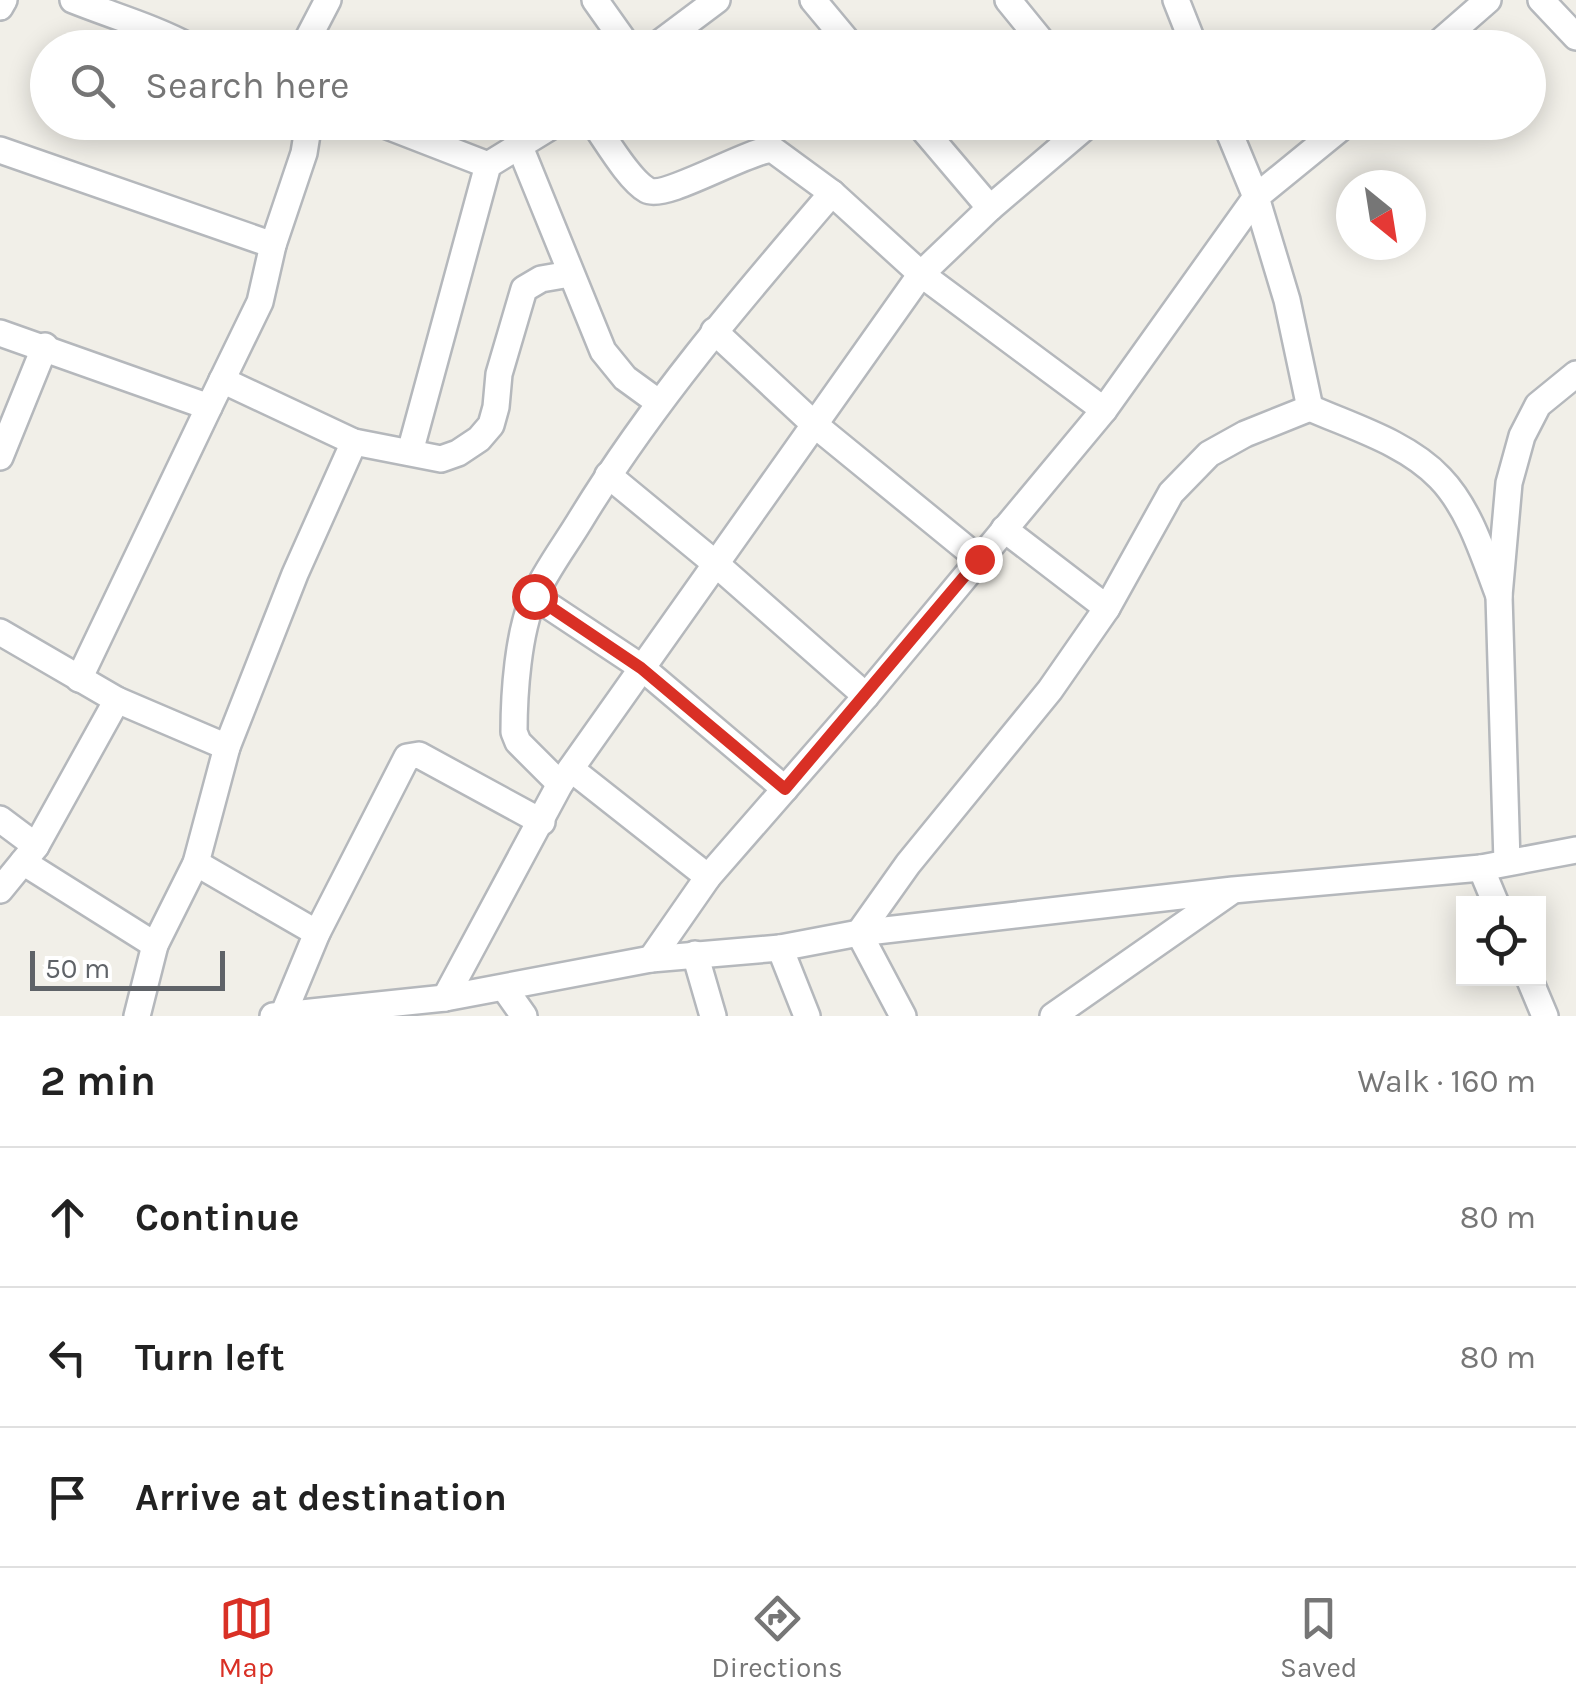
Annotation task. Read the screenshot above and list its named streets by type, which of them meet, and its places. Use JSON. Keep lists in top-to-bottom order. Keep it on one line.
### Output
{"scale_bar":"50 m","north":"bottom right","page":{"search":"Search here","scale":"50 m","heading":["2 min","Walk · 160 m"],"list":[["Continue","80 m"],["Turn left","80 m"],"Arrive at destination"],"nav":["Map","Directions","Saved"]}}
